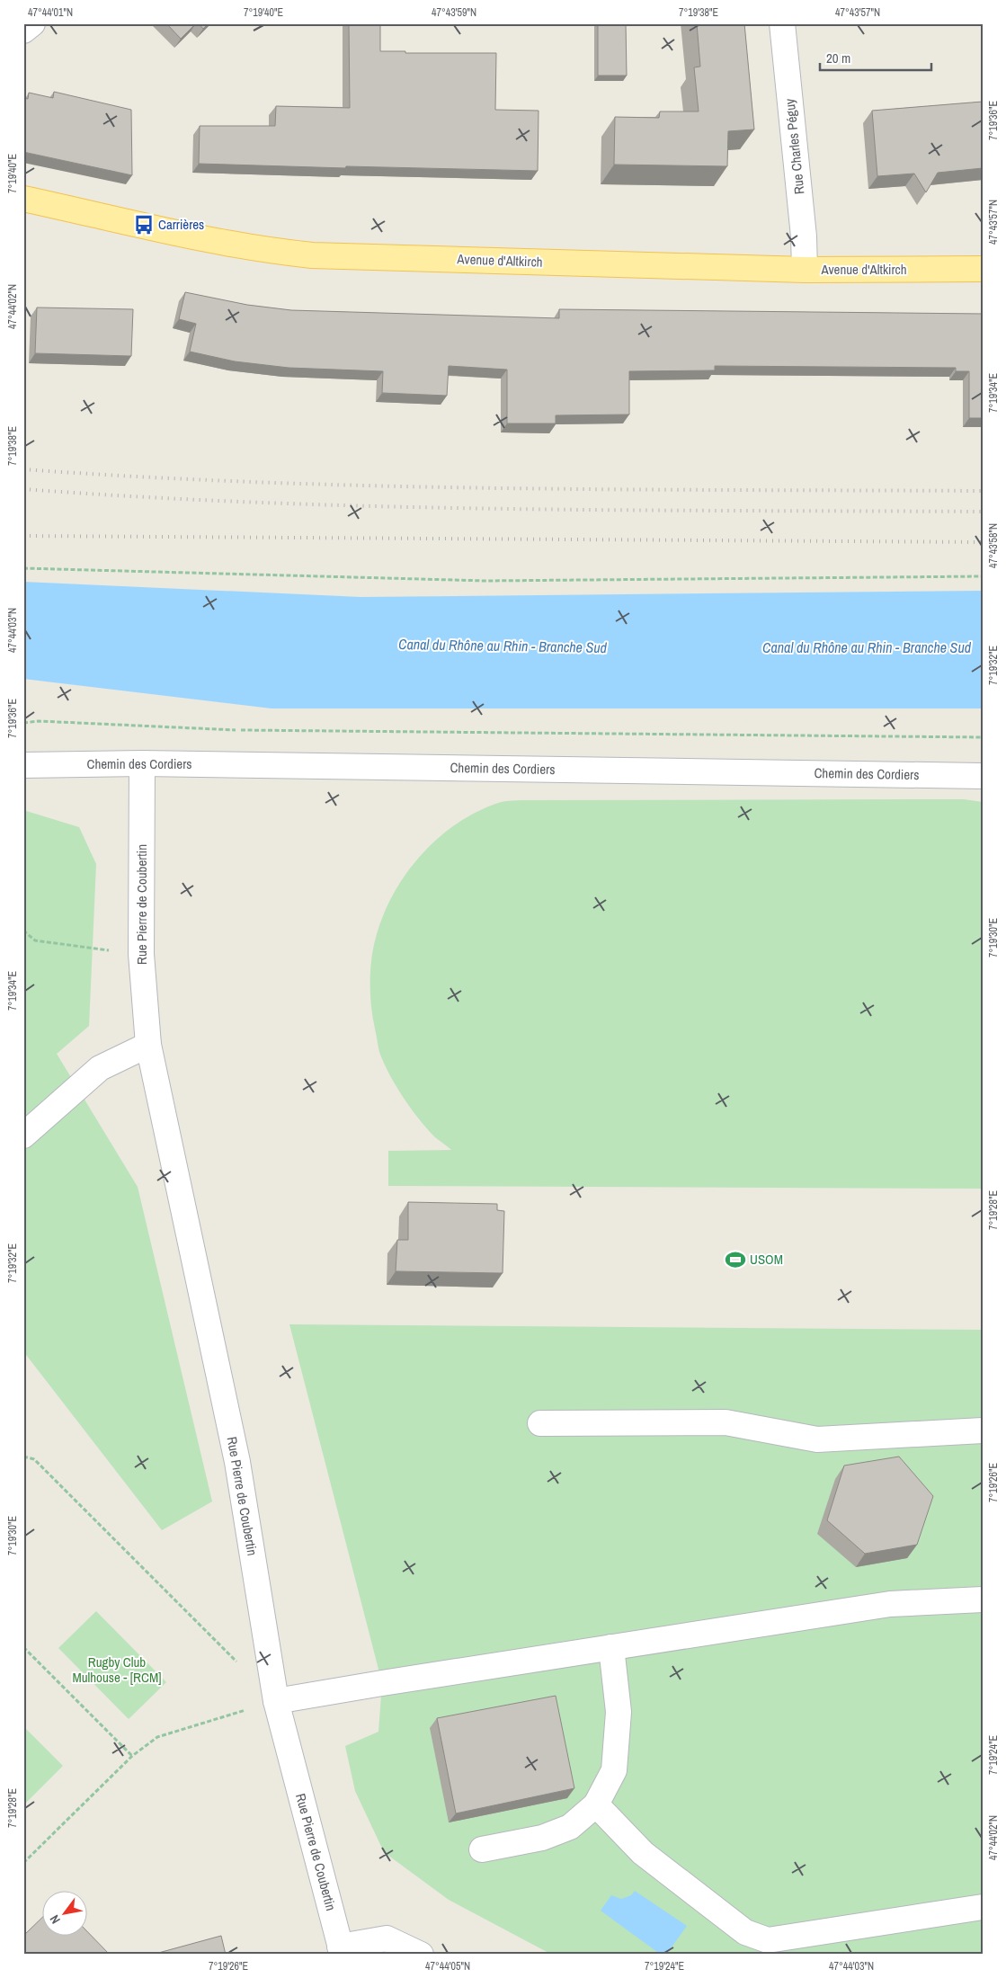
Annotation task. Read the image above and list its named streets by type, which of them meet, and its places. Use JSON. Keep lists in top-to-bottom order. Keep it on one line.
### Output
{"streets":{"main road":["Avenue d'Altkirch"],"street":["Rue Charles Péguy","Chemin des Cordiers","Rue Pierre de Coubertin"]},"crossings":[["Rue Charles Péguy","Avenue d'Altkirch"],["Chemin des Cordiers","Rue Pierre de Coubertin"]],"water":["Canal du Rhône au Rhin - Branche Sud"],"parks":["Rugby Club Mulhouse - [RCM]"],"places":{"bus stop":["Carrières"],"sports":["USOM"]},"scale_bar":"20 m","north":"bottom left","coordinates":["47°44'01\"N","7°19'40\"E","47°43'59\"N","7°19'38\"E","47°43'57\"N","7°19'36\"E","47°44'02\"N","7°19'34\"E","47°43'58\"N","47°44'03\"N","7°19'32\"E","7°19'30\"E","7°19'28\"E","7°19'26\"E","7°19'24\"E","47°44'05\"N"]}
